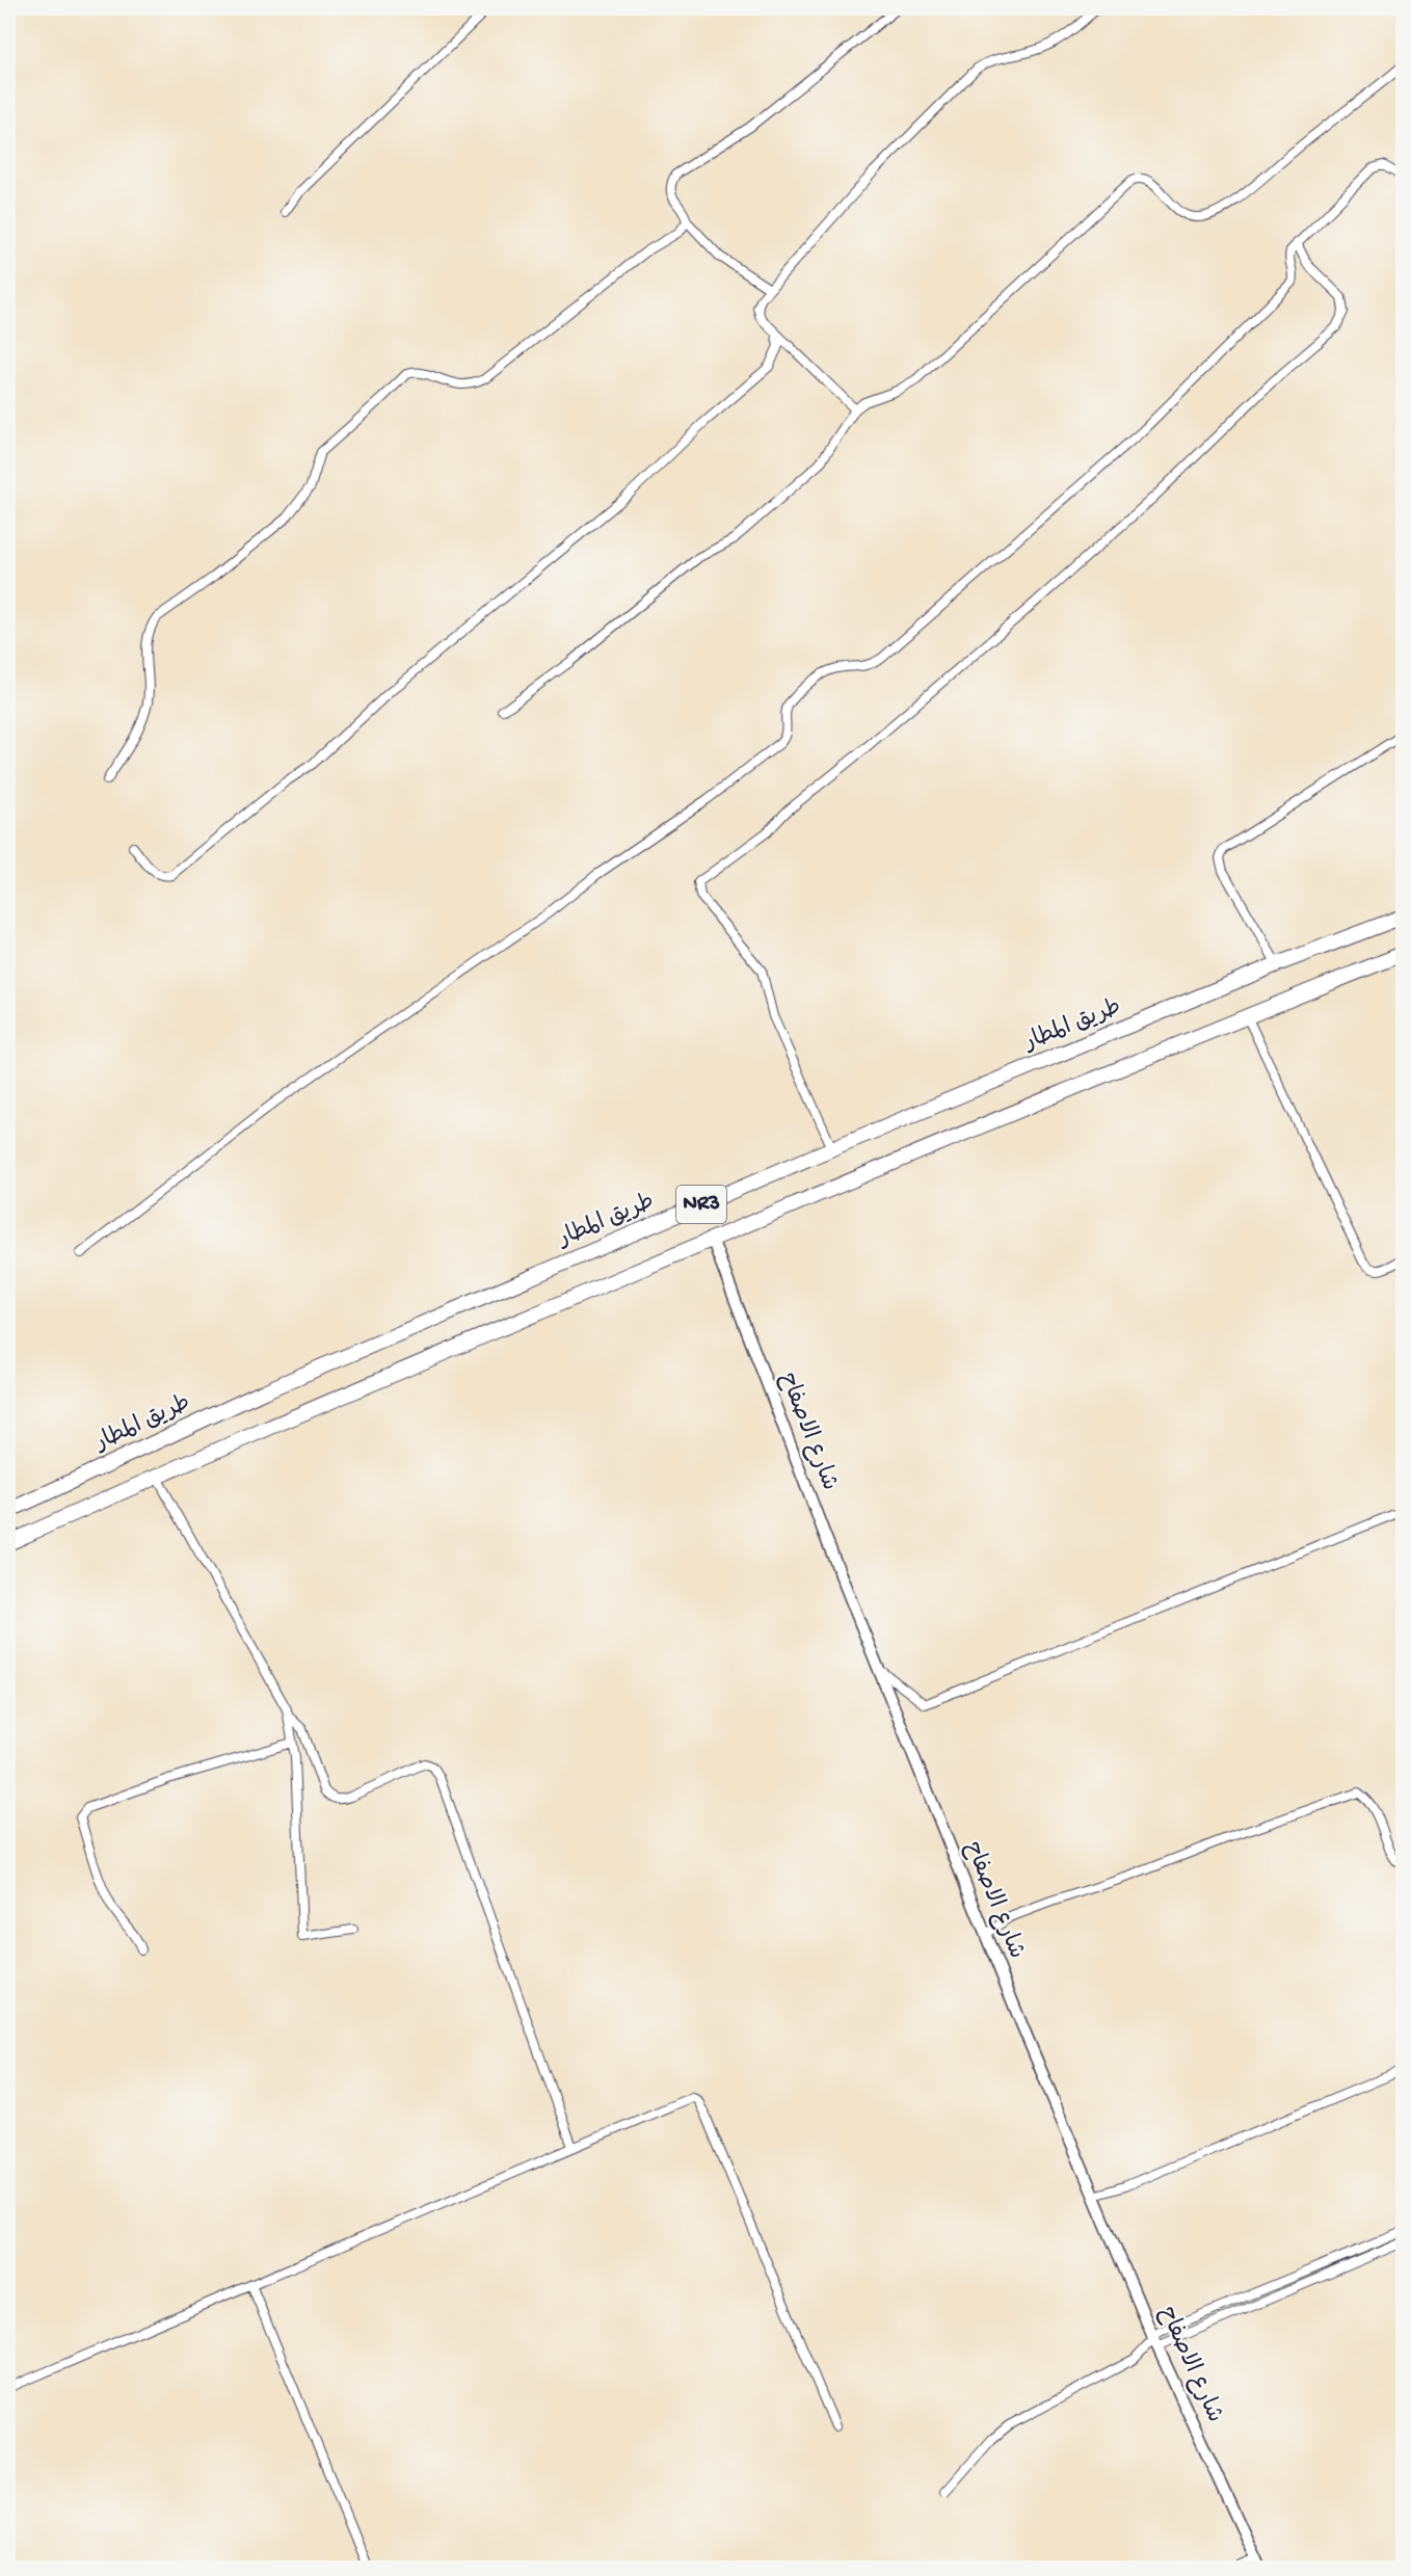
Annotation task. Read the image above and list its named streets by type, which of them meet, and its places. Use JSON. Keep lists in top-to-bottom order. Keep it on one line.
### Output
{"streets":{"highway":["طريق المطار","NR3"],"street":["شارع الاصفاح"]},"crossings":[["NR3","شارع الاصفاح"]]}
